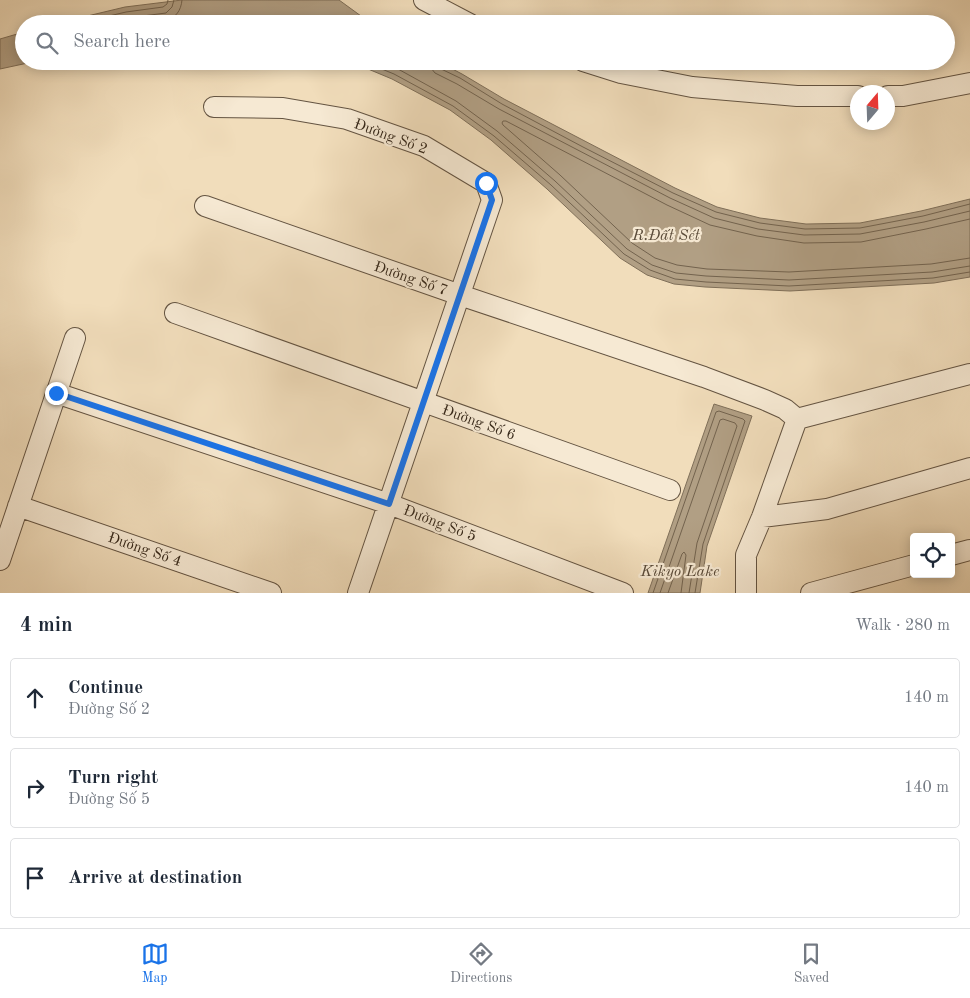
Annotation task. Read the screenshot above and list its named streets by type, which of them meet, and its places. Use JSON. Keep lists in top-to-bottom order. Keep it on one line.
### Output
{"streets":{"street":["Đường Số 2","Đường Số 7","Đường Số 6","Đường Số 5","Đường Số 4"]},"crossings":[["Đường Số 2","Đường Số 7"],["Đường Số 2","Đường Số 6"],["Đường Số 2","Đường Số 5"]],"water":["R.Đất Sét","Kikyo Lake"],"north":"top","page":{"search":"Search here","heading":["4 min","Walk · 280 m"],"list":[["Continue","Đường Số 2","140 m"],["Turn right","Đường Số 5","140 m"],"Arrive at destination"],"nav":["Map","Directions","Saved"]}}
